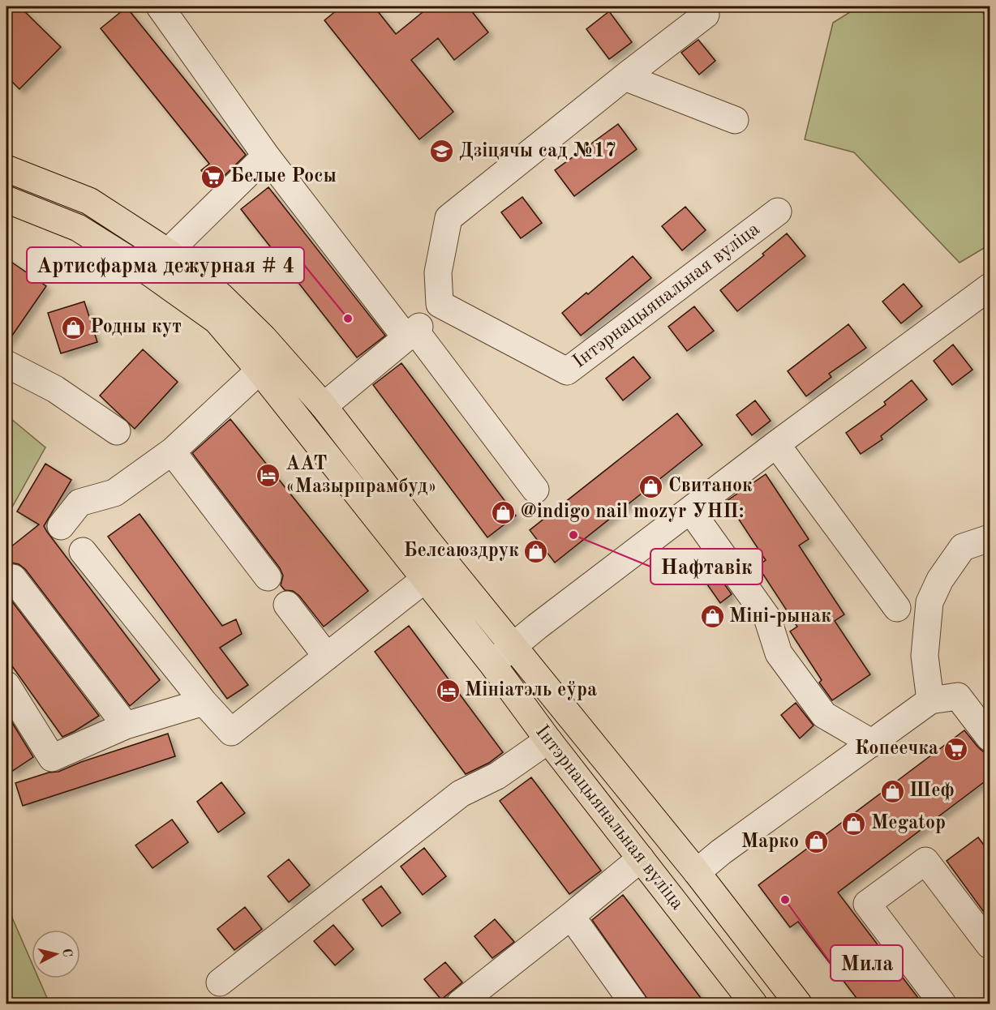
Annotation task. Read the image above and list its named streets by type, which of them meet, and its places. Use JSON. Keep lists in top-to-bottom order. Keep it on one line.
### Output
{"streets":{"main road":["Інтэрнацыянальная вуліца"]},"places":{"school or university":["Дзіцячы сад №17"],"supermarket":["Белые Росы","Копеечка"],"other":["Артисфарма дежурная # 4","Нафтавік","Мила"],"shop":["Родны кут","Свитанок","@indigo nail mozyr УНП:","Белсаюздрук","Міні-рынак","Шеф","Megatop","Марко"],"hotel":["ААТ «Мазырпрамбуд»","Мініатэль еўра"]},"north":"right"}
